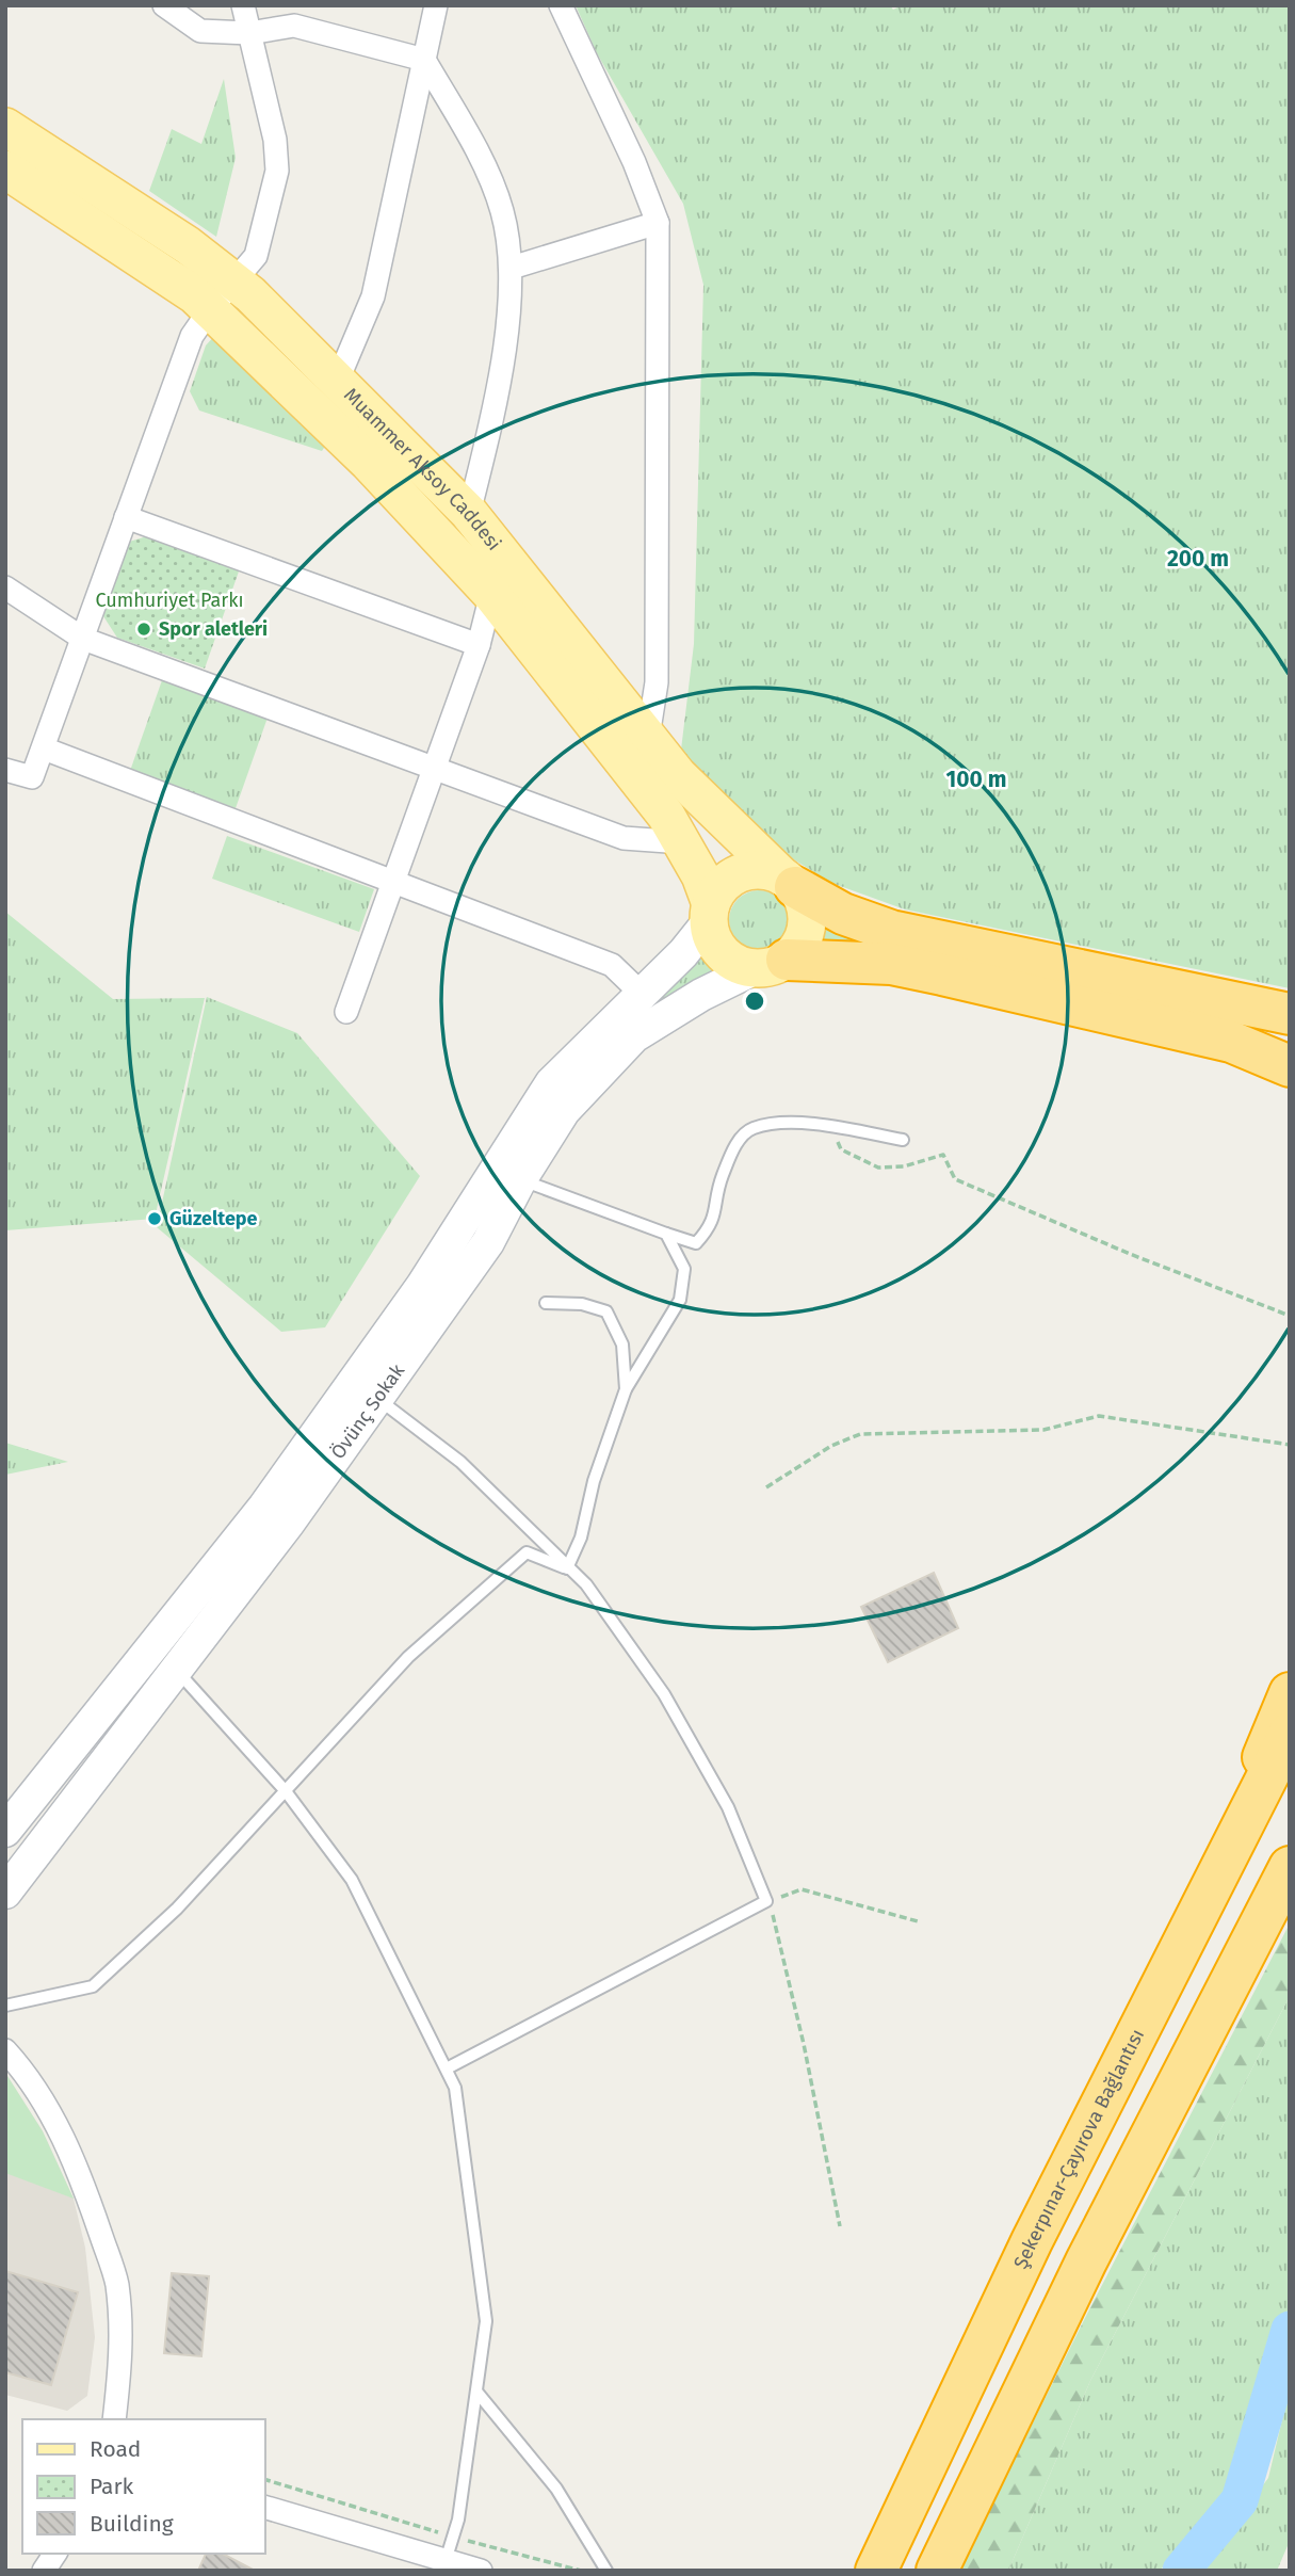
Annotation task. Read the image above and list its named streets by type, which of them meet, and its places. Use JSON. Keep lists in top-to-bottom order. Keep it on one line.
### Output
{"streets":{"highway":["Şekerpınar-Çayırova Bağlantısı"],"main road":["Muammer Aksoy Caddesi"],"street":["Övünç Sokak"]},"crossings":[["Muammer Aksoy Caddesi","Övünç Sokak"]],"parks":["Cumhuriyet Parkı"],"places":["Spor aletleri","Güzeltepe"],"legend":["Road","Park","Building"],"rings":["200 m","100 m"]}
